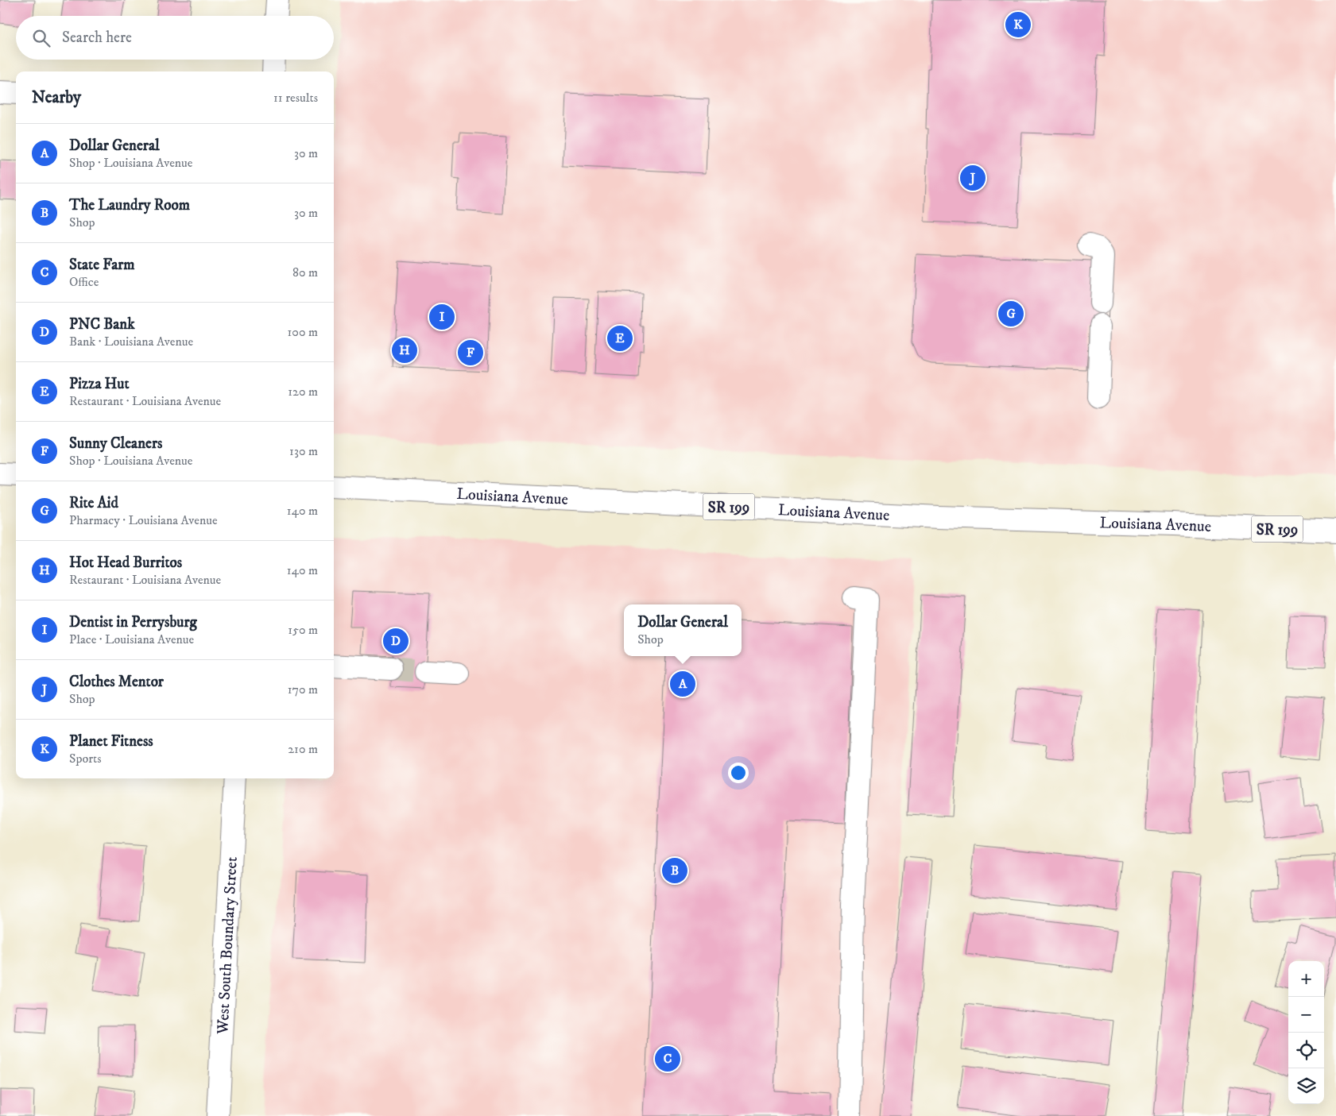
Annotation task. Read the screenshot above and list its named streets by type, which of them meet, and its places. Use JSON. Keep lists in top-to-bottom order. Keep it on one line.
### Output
{"streets":{"main road":["Louisiana Avenue","SR 199","West South Boundary Street"]},"page":{"pins":["K","J","G","I","E","H","F","D","A","B","C"],"search":"Search here","heading":["Nearby","11 results"],"list":[{"mark":"A","name":"Dollar General","note":"Shop · Louisiana Avenue","value":"30 m"},{"mark":"B","name":"The Laundry Room","note":"Shop","value":"30 m"},{"mark":"C","name":"State Farm","note":"Office","value":"80 m"},{"mark":"D","name":"PNC Bank","note":"Bank · Louisiana Avenue","value":"100 m"},{"mark":"E","name":"Pizza Hut","note":"Restaurant · Louisiana Avenue","value":"120 m"},{"mark":"F","name":"Sunny Cleaners","note":"Shop · Louisiana Avenue","value":"130 m"},{"mark":"G","name":"Rite Aid","note":"Pharmacy · Louisiana Avenue","value":"140 m"},{"mark":"H","name":"Hot Head Burritos","note":"Restaurant · Louisiana Avenue","value":"140 m"},{"mark":"I","name":"Dentist in Perrysburg","note":"Place · Louisiana Avenue","value":"150 m"},{"mark":"J","name":"Clothes Mentor","note":"Shop","value":"170 m"},{"mark":"K","name":"Planet Fitness","note":"Sports","value":"210 m"}],"popup":["Dollar General","Shop"],"map_buttons":["+","−"]}}
